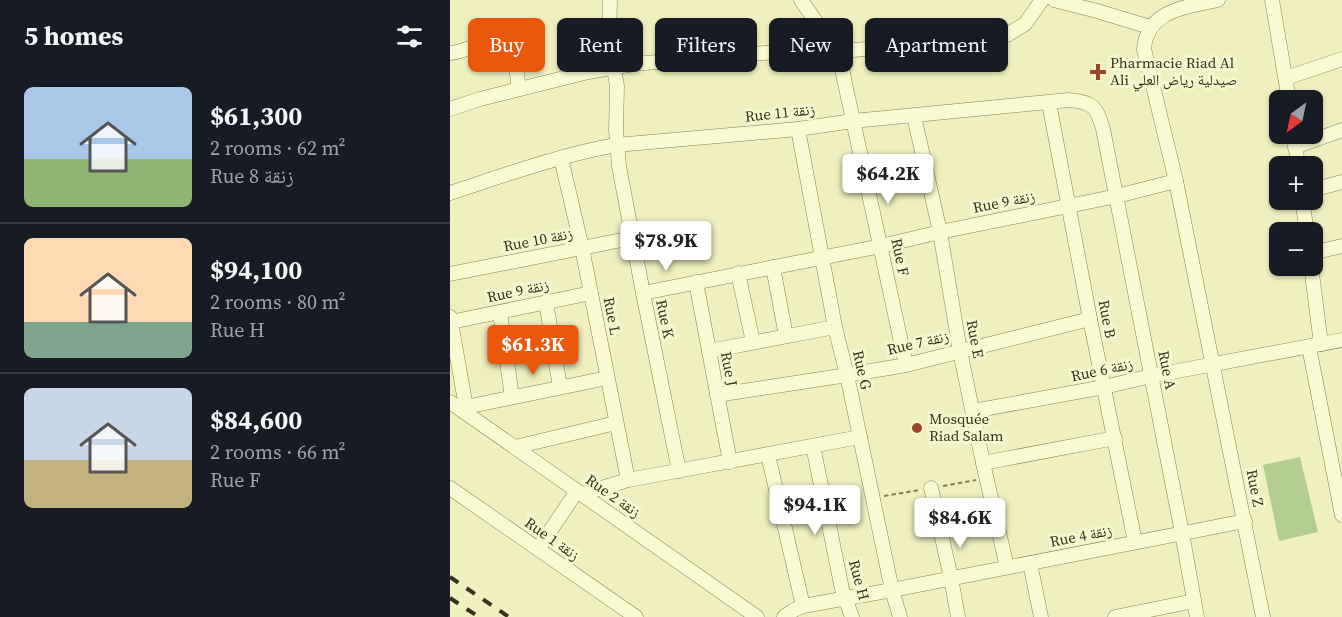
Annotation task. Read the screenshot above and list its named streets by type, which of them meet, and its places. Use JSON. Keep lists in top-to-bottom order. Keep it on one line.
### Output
{"streets":{"street":["Rue 11 زنقة","Rue 9 زنقة","Rue 10 زنقة","Rue F","Rue L","Rue K","Rue B","Rue E","Rue 7 زنقة","Rue J","Rue G","Rue 6 زنقة","Rue A","Rue Z","Rue 2 زنقة","Rue 4 زنقة","Rue 1 زنقة","Rue H"]},"crossings":[["Rue 11 زنقة","Rue F"],["Rue 11 زنقة","Rue L"],["Rue 11 زنقة","Rue K"],["Rue 11 زنقة","Rue B"],["Rue 11 زنقة","Rue E"],["Rue 11 زنقة","Rue G"],["Rue 11 زنقة","Rue A"],["Rue 9 زنقة","Rue F"],["Rue 9 زنقة","Rue L"],["Rue 9 زنقة","Rue K"],["Rue 9 زنقة","Rue B"],["Rue 9 زنقة","Rue E"],["Rue 9 زنقة","Rue J"],["Rue 9 زنقة","Rue G"],["Rue 9 زنقة","Rue A"],["Rue 10 زنقة","Rue L"],["Rue 10 زنقة","Rue K"],["Rue F","Rue 7 زنقة"],["Rue B","Rue 7 زنقة"],["Rue B","Rue 6 زنقة"],["Rue B","Rue 4 زنقة"],["Rue E","Rue 7 زنقة"],["Rue E","Rue 6 زنقة"],["Rue E","Rue 4 زنقة"],["Rue 7 زنقة","Rue J"],["Rue 7 زنقة","Rue G"],["Rue G","Rue 4 زنقة"],["Rue 6 زنقة","Rue A"],["Rue 6 زنقة","Rue Z"],["Rue A","Rue 4 زنقة"],["Rue Z","Rue 4 زنقة"],["Rue 4 زنقة","Rue H"]],"places":{"health":["Pharmacie Riad Al Ali صيدلية رياض العلي"],"other":["Mosquée Riad Salam"]},"north":"bottom left","page":{"heading":"5 homes","chip":["Buy","Rent","Filters","New","Apartment"],"list":[{"name":"$61,300","note":"2 rooms · 62 m² · Rue 8 زنقة"},{"name":"$94,100","note":"2 rooms · 80 m² · Rue H"},{"name":"$84,600","note":"2 rooms · 66 m² · Rue F"}],"map_buttons":["+","−"],"price":["$64.2K","$78.9K","$61.3K","$94.1K","$84.6K"]}}
